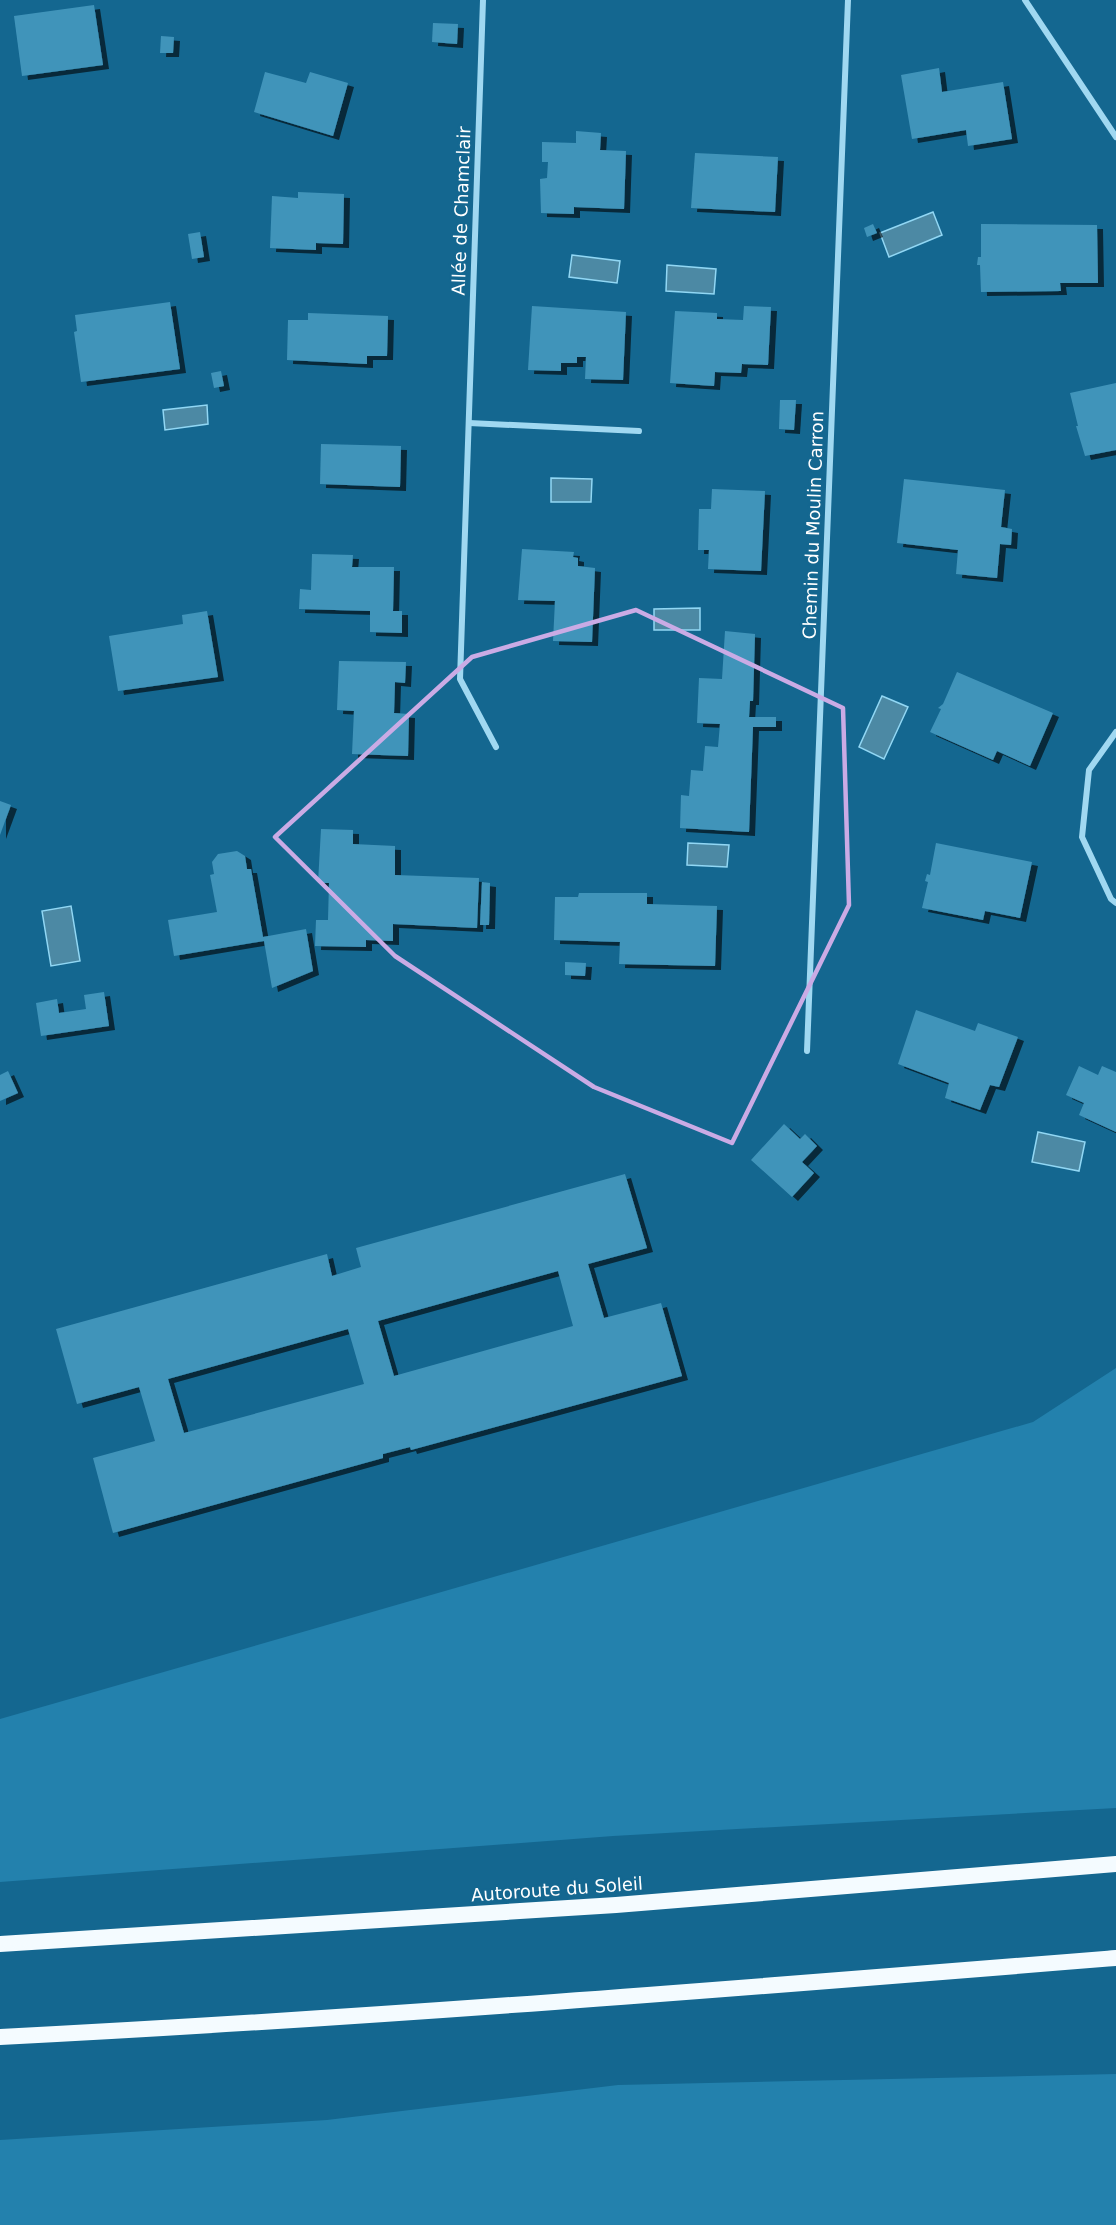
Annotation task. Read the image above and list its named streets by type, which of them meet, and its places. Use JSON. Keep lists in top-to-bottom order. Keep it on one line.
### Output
{"streets":{"highway":["Autoroute du Soleil"],"street":["Allée de Chamclair","Chemin du Moulin Carron"]}}
